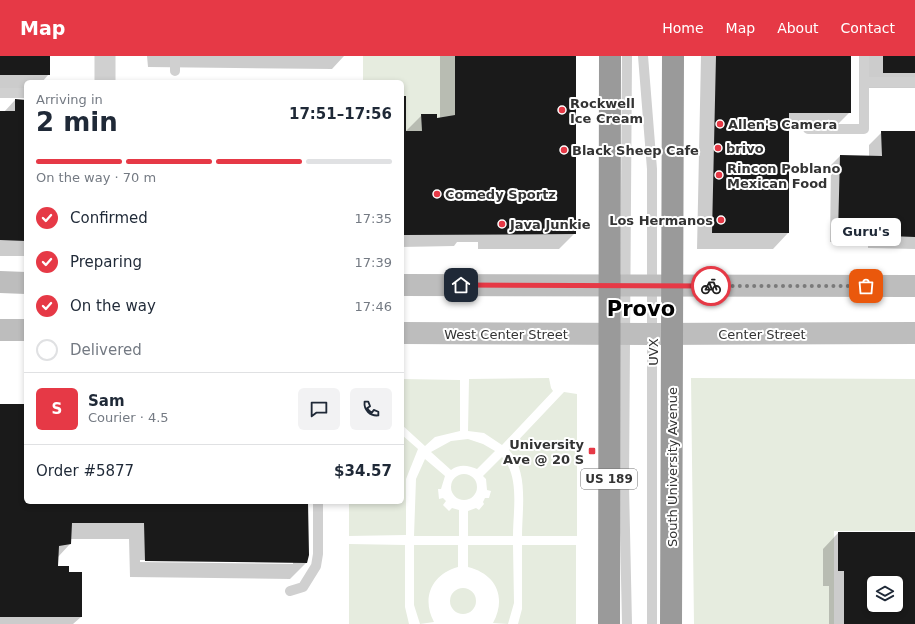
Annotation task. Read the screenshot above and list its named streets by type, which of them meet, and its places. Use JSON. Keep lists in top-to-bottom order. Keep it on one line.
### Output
{"streets":{"highway":["South University Avenue","US 189"],"main road":["West Center Street","Center Street"],"lane":["UVX"]},"crossings":[["West Center Street","Center Street"],["West Center Street","US 189"],["Center Street","UVX"],["Center Street","South University Avenue"],["Center Street","US 189"],["UVX","South University Avenue"]],"districts":["Provo"],"places":{"other":["Rockwell Ice Cream","Allen's Camera","brivo","Black Sheep Cafe","Rincon Poblano Mexican Food","Comedy Sportz","Los Hermanos","Java Junkie","Guru's"],"transit":["University Ave @ 20 S"]},"page":{"header":"Map","nav":["Home","Map","About","Contact"],"heading":["2 min","Arriving in","17:51–17:56"],"panel":["Sam","Courier · 4.5","Order #5877","$34.57"],"bar":"On the way · 70 m","list":[["Confirmed","17:35"],["Preparing","17:39"],["On the way","17:46"],"Delivered"],"bubble":"Guru's","round":"S"}}
